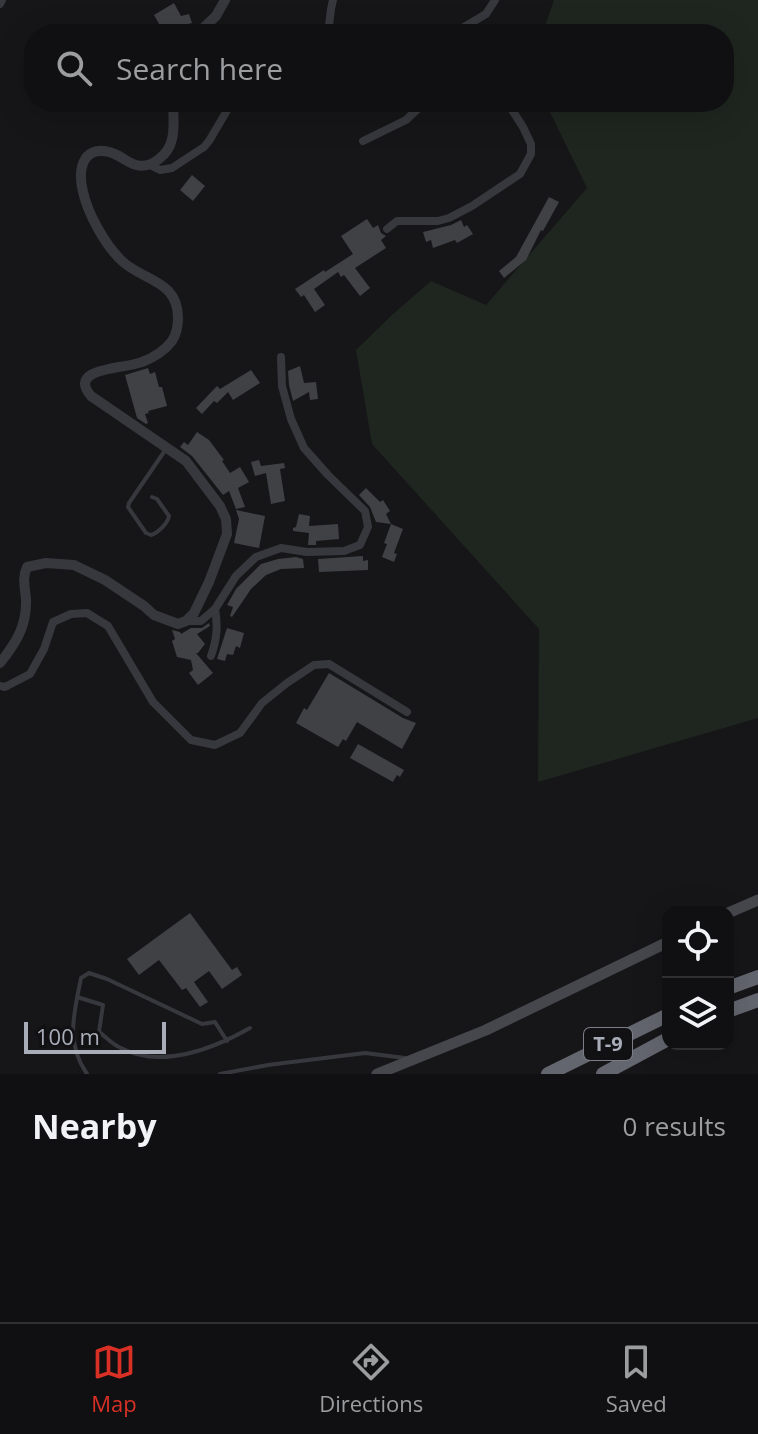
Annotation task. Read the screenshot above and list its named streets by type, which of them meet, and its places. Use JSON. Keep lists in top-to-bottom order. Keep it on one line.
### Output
{"streets":{"highway":["T-9"]},"scale_bar":"100 m","page":{"search":"Search here","scale":"100 m","heading":["Nearby","0 results"],"nav":["Map","Directions","Saved"]}}
